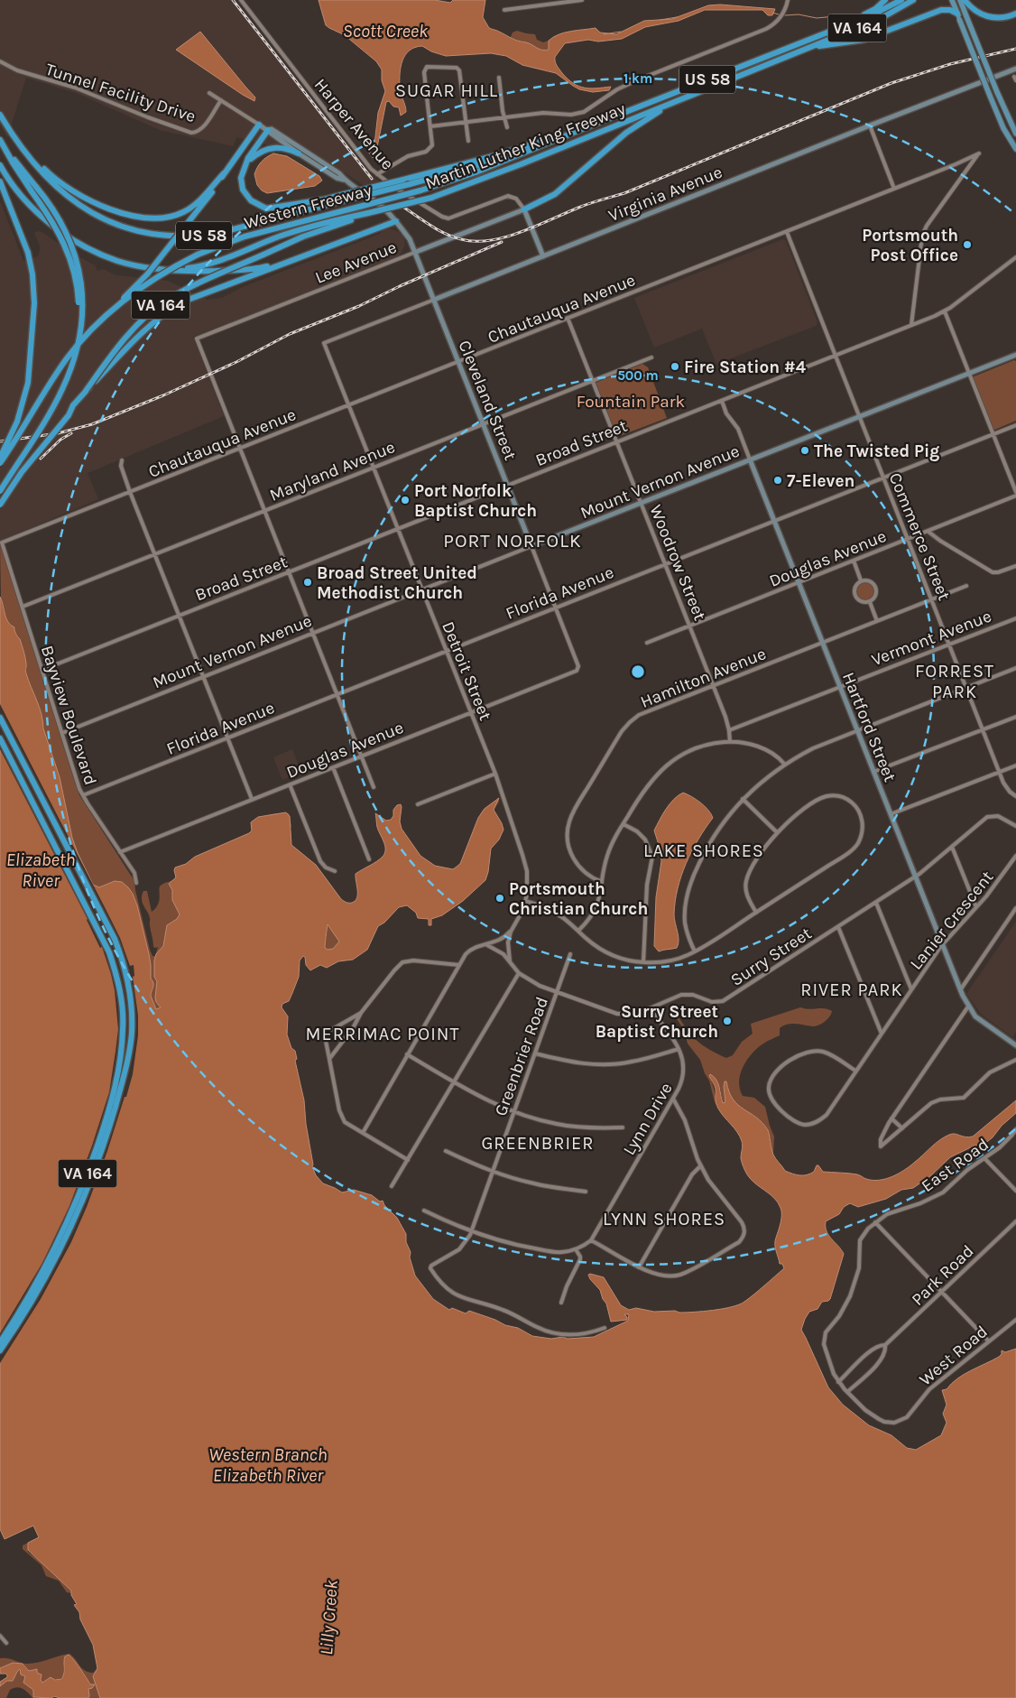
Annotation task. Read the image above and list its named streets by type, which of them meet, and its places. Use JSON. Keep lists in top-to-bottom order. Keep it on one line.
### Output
{"streets":{"highway":["VA 164","US 58","Martin Luther King Freeway","Western Freeway"],"street":["Tunnel Facility Drive","Harper Avenue","Virginia Avenue","Lee Avenue","Chautauqua Avenue","Cleveland Street","Broad Street","Maryland Avenue","Mount Vernon Avenue","Commerce Street","Douglas Avenue","Woodrow Street","Florida Avenue","Vermont Avenue","Detroit Street","Hamilton Avenue","Bayview Boulevard","Hartford Street","Lanier Crescent","Surry Street","Greenbrier Road","Lynn Drive","East Road","Park Road","West Road"]},"crossings":[["US 58","Martin Luther King Freeway"],["US 58","Western Freeway"],["Harper Avenue","Lee Avenue"],["Martin Luther King Freeway","Western Freeway"],["Virginia Avenue","Cleveland Street"],["Virginia Avenue","Detroit Street"],["Lee Avenue","Chautauqua Avenue"],["Lee Avenue","Cleveland Street"],["Chautauqua Avenue","Cleveland Street"],["Chautauqua Avenue","Broad Street"],["Chautauqua Avenue","Commerce Street"],["Chautauqua Avenue","Woodrow Street"],["Chautauqua Avenue","Detroit Street"],["Chautauqua Avenue","Bayview Boulevard"],["Cleveland Street","Broad Street"],["Cleveland Street","Maryland Avenue"],["Cleveland Street","Mount Vernon Avenue"],["Cleveland Street","Douglas Avenue"],["Cleveland Street","Florida Avenue"],["Broad Street","Commerce Street"],["Broad Street","Woodrow Street"],["Broad Street","Detroit Street"],["Broad Street","Bayview Boulevard"],["Broad Street","Hartford Street"],["Maryland Avenue","Woodrow Street"],["Maryland Avenue","Detroit Street"],["Maryland Avenue","Bayview Boulevard"],["Mount Vernon Avenue","Commerce Street"],["Mount Vernon Avenue","Woodrow Street"],["Mount Vernon Avenue","Detroit Street"],["Mount Vernon Avenue","Bayview Boulevard"],["Mount Vernon Avenue","Hartford Street"],["Commerce Street","Douglas Avenue"],["Commerce Street","Florida Avenue"],["Commerce Street","Vermont Avenue"],["Commerce Street","Hamilton Avenue"],["Douglas Avenue","Woodrow Street"],["Douglas Avenue","Detroit Street"],["Douglas Avenue","Bayview Boulevard"],["Douglas Avenue","Hartford Street"],["Woodrow Street","Florida Avenue"],["Woodrow Street","Vermont Avenue"],["Woodrow Street","Hamilton Avenue"],["Florida Avenue","Detroit Street"],["Florida Avenue","Bayview Boulevard"],["Florida Avenue","Hartford Street"],["Vermont Avenue","Hartford Street"],["Detroit Street","Surry Street"],["Hamilton Avenue","Hartford Street"],["Hartford Street","Lanier Crescent"],["Hartford Street","Surry Street"],["Surry Street","Greenbrier Road"],["Surry Street","Lynn Drive"],["East Road","Park Road"],["East Road","West Road"],["Park Road","West Road"]],"districts":["SUGAR HILL","PORT NORFOLK","FORREST PARK","LAKE SHORES","RIVER PARK","MERRIMAC POINT","GREENBRIER","LYNN SHORES"],"water":["Scott Creek","Elizabeth River","Western Branch Elizabeth River","Lilly Creek"],"parks":["Fountain Park"],"places":["Portsmouth Post Office","Fire Station #4","The Twisted Pig","7-Eleven","Port Norfolk Baptist Church","Broad Street United Methodist Church","Portsmouth Christian Church","Surry Street Baptist Church"],"rings":["1 km","500 m"]}
